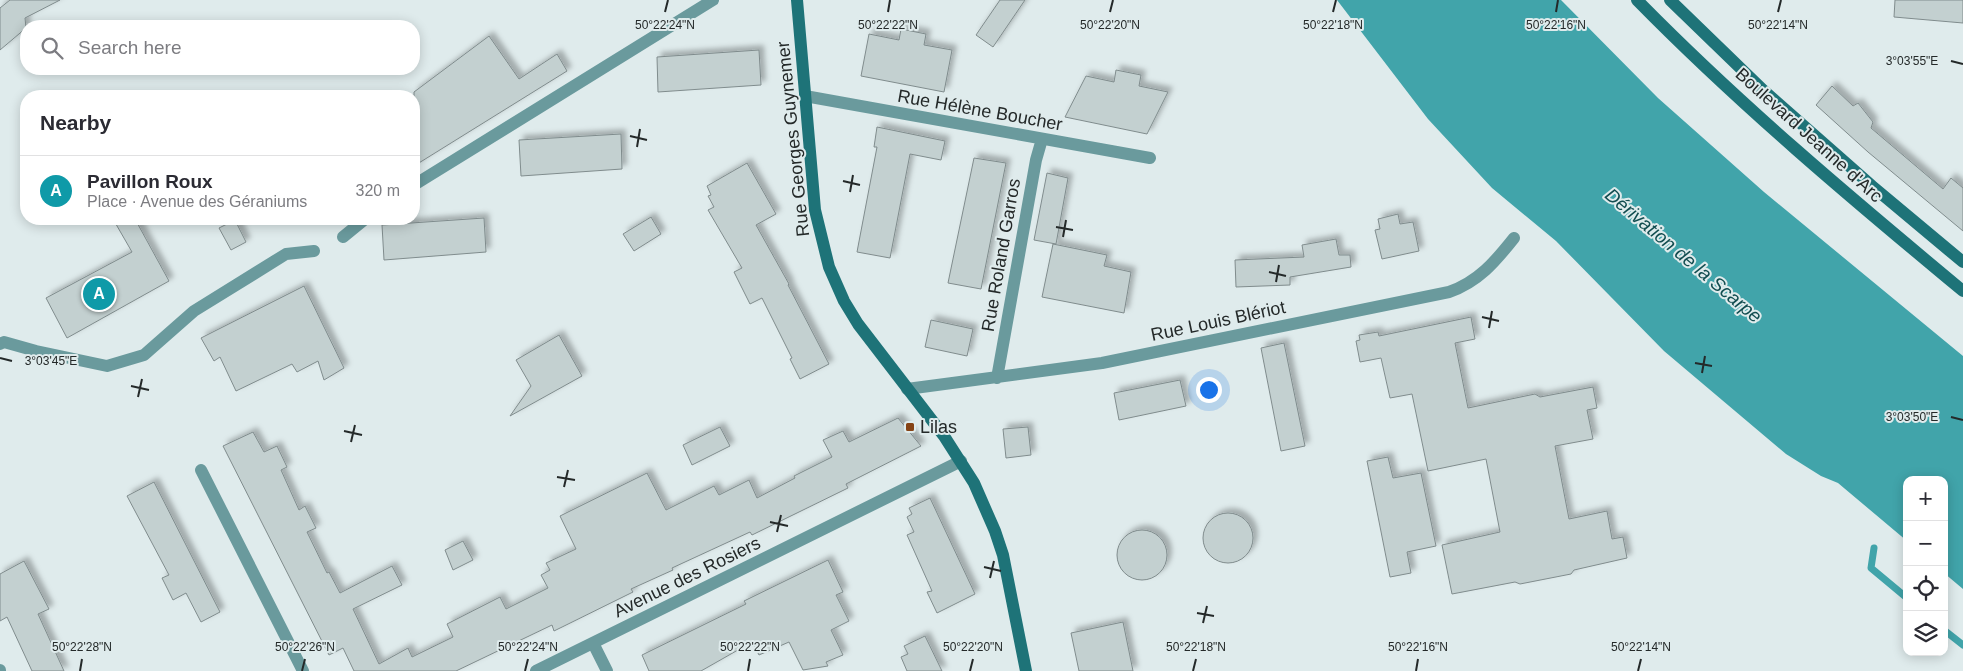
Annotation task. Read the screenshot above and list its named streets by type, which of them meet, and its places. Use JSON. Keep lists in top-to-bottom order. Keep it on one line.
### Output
{"streets":{"main road":["Boulevard Jeanne d'Arc","Rue Georges Guynemer"],"street":["Rue Hélène Boucher","Rue Roland Garros","Rue Louis Blériot","Avenue des Rosiers"]},"crossings":[["Rue Hélène Boucher","Rue Georges Guynemer"],["Rue Hélène Boucher","Rue Roland Garros"],["Rue Georges Guynemer","Rue Louis Blériot"],["Rue Georges Guynemer","Avenue des Rosiers"],["Rue Roland Garros","Rue Louis Blériot"]],"water":["Dérivation de la Scarpe"],"places":{"transit":["Lilas"]},"page":{"search":"Search here","heading":"Nearby","list":[{"mark":"A","name":"Pavillon Roux","note":"Place · Avenue des Géraniums","value":"320 m"}],"pins":"A","map_buttons":["+","−"]},"coordinates":["50°22'24\"N","50°22'22\"N","50°22'20\"N","50°22'18\"N","50°22'16\"N","50°22'14\"N","3°03'55\"E","3°03'45\"E","3°03'50\"E","50°22'28\"N","50°22'26\"N"]}
